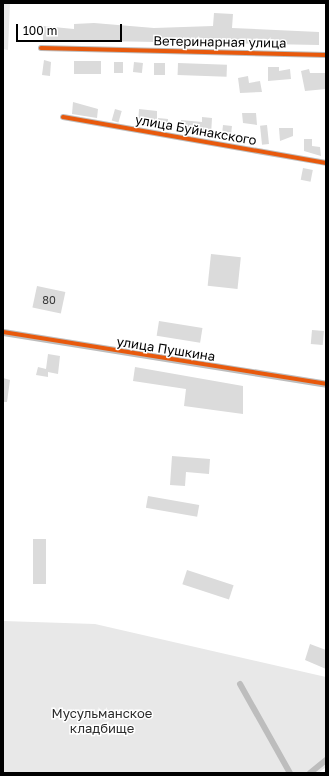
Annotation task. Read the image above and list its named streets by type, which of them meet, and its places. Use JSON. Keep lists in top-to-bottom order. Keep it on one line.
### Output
{"streets":{"street":["Ветеринарная улица","улица Буйнакского","улица Пушкина"]},"parks":["Мусульманское кладбище"],"house_numbers":["80"],"scale_bar":"100 m"}
